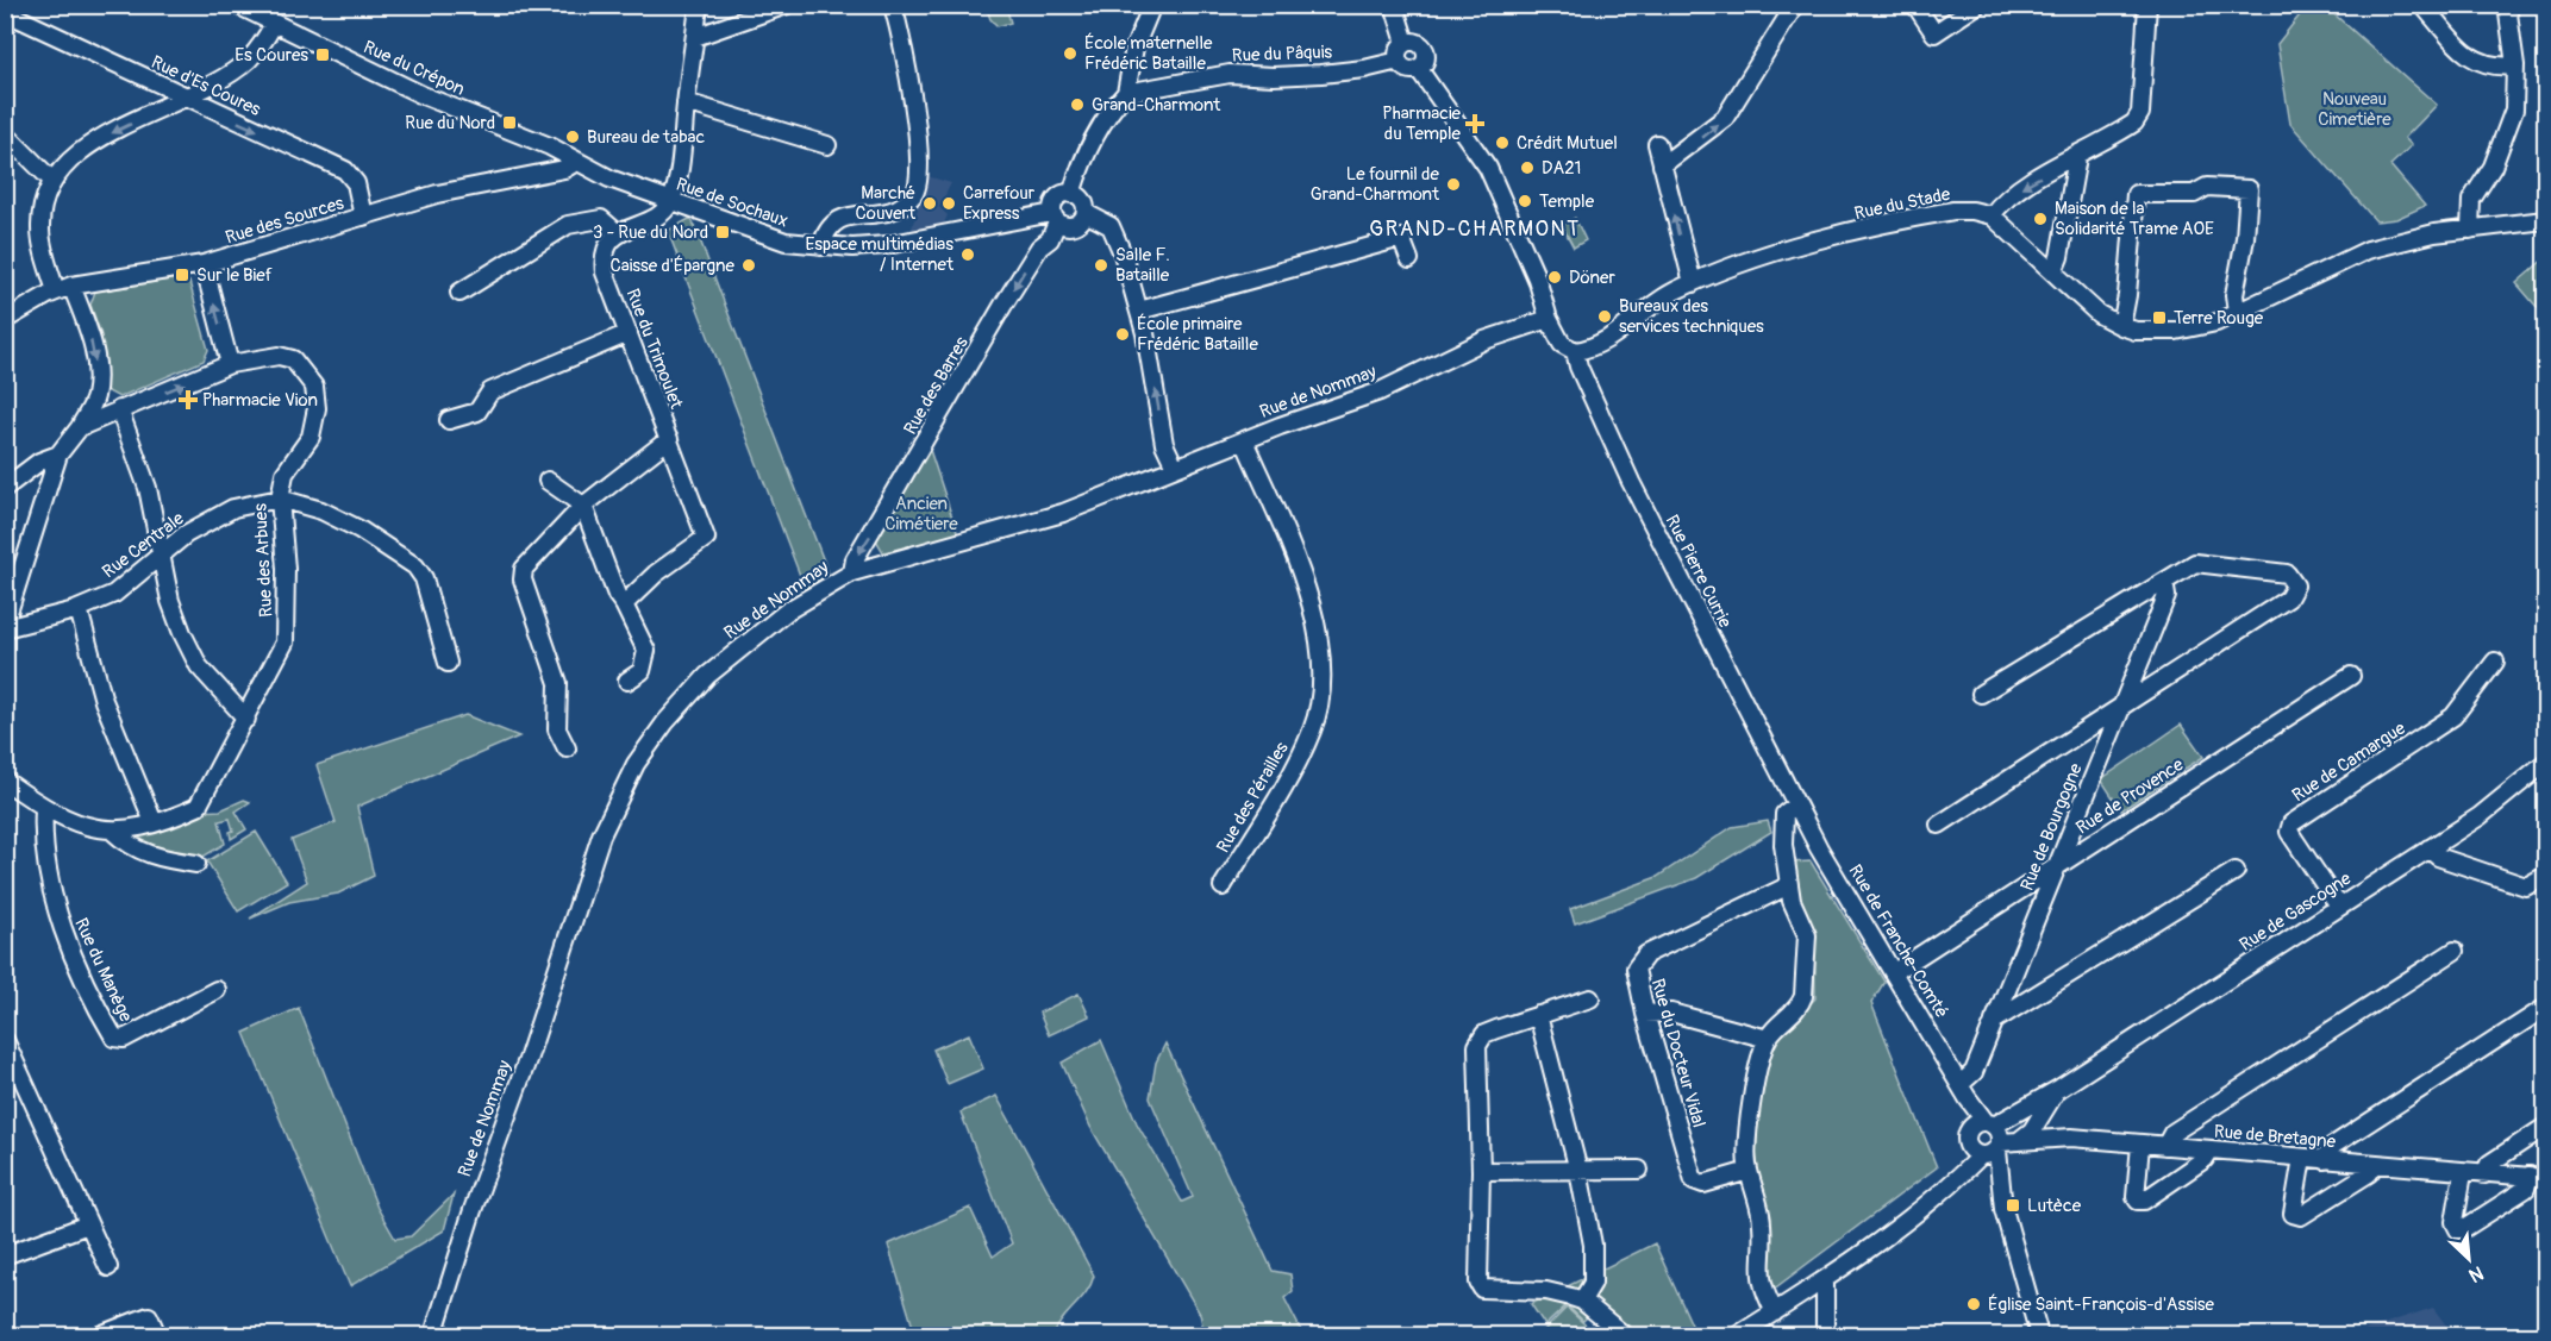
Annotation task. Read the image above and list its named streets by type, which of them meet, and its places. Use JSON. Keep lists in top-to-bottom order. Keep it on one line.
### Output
{"streets":{"street":["Rue du Pâquis","Rue du Crépon","Rue d'Es Coures","Rue de Sochaux","Rue du Stade","Rue des Sources","Rue du Trimoulet","Rue des Barres","Rue de Nommay","Rue Centrale","Rue des Arbues","Rue Pierre Currie","Rue de Camargue","Rue de Provence","Rue des Pérailles","Rue de Bourgogne","Rue de Gascogne","Rue de Franche-Comté","Rue du Manège","Rue du Docteur Vidal","Rue de Bretagne"]},"crossings":[["Rue du Crépon","Rue de Sochaux"],["Rue du Crépon","Rue des Sources"],["Rue d'Es Coures","Rue des Sources"],["Rue de Sochaux","Rue des Sources"],["Rue de Sochaux","Rue des Barres"],["Rue du Stade","Rue Pierre Currie"],["Rue des Barres","Rue de Nommay"],["Rue de Nommay","Rue des Pérailles"],["Rue Centrale","Rue des Arbues"],["Rue des Arbues","Rue du Manège"],["Rue Pierre Currie","Rue de Franche-Comté"],["Rue de Camargue","Rue de Gascogne"],["Rue de Provence","Rue de Bourgogne"],["Rue de Provence","Rue de Franche-Comté"],["Rue de Bourgogne","Rue de Franche-Comté"],["Rue de Gascogne","Rue de Franche-Comté"],["Rue de Gascogne","Rue de Bretagne"],["Rue de Franche-Comté","Rue de Bretagne"]],"one_way":["Rue d'Es Coures","Rue des Barres"],"districts":["GRAND-CHARMONT"],"parks":["Nouveau Cimetière","Ancien Cimétiere"],"places":{"other":["École maternelle Frédéric Bataille","Grand-Charmont","Bureau de tabac","Crédit Mutuel","DA21","Le fournil de Grand-Charmont","Temple","Marché Couvert","Carrefour Express","Maison de la Solidarité Trame AOE","Espace multimédias / Internet","Caisse d'Épargne","Salle F. Bataille","Döner","Bureaux des services techniques","École primaire Frédéric Bataille","Église Saint-François-d'Assise"],"transit":["Es Coures","Rue du Nord","3 - Rue du Nord","Sur le Bief","Terre Rouge","Lutèce"],"health":["Pharmacie du Temple","Pharmacie Vion"]},"north":"bottom right"}
